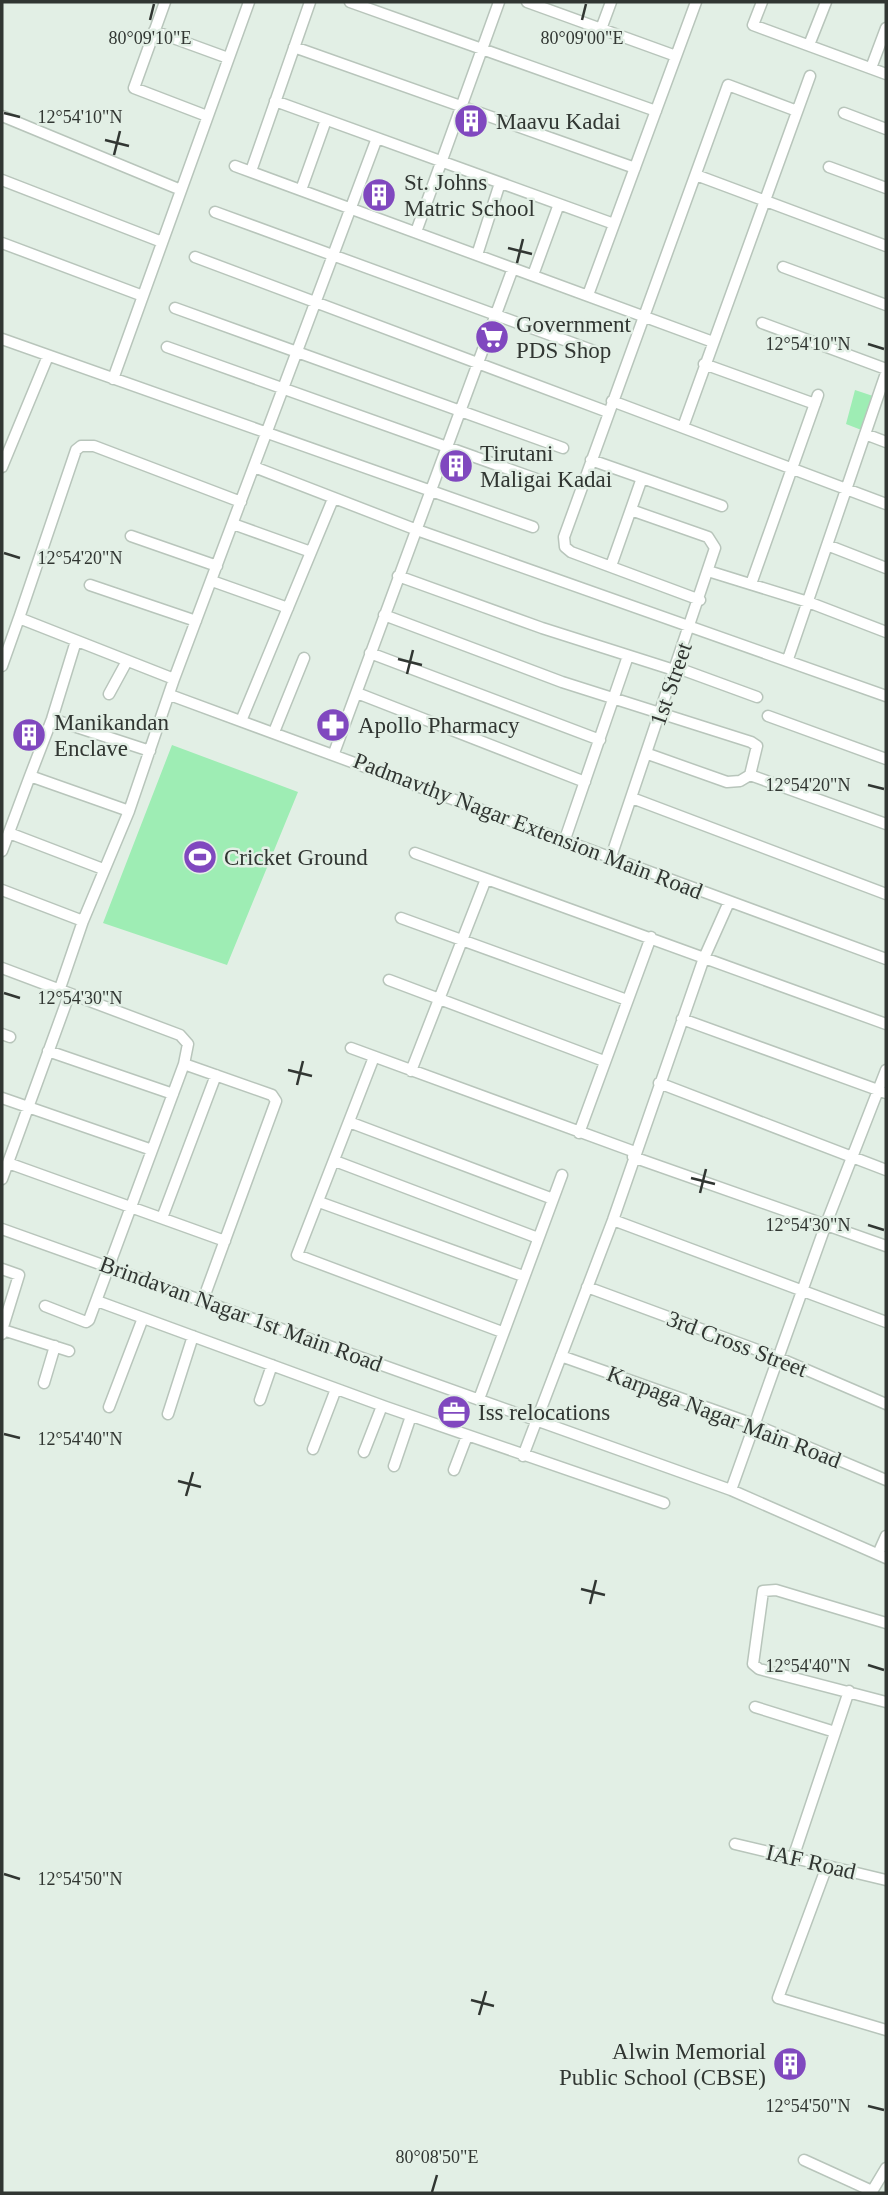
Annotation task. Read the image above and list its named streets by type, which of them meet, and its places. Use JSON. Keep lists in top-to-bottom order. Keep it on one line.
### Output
{"streets":{"street":["1st Street","Padmavthy Nagar Extension Main Road","Brindavan Nagar 1st Main Road","3rd Cross Street","Karpaga Nagar Main Road","IAF Road"]},"crossings":[["1st Street","Padmavthy Nagar Extension Main Road"]],"places":{"building":["Maavu Kadai","St. Johns Matric School","Tirutani Maligai Kadai","Manikandan Enclave","Alwin Memorial Public School (CBSE)"],"supermarket":["Government PDS Shop"],"pharmacy":["Apollo Pharmacy"],"sports":["Cricket Ground"],"office":["Iss relocations"]},"coordinates":["80°09'10\"E","80°09'00\"E","12°54'10\"N","12°54'20\"N","12°54'30\"N","12°54'40\"N","12°54'50\"N","80°08'50\"E"]}
